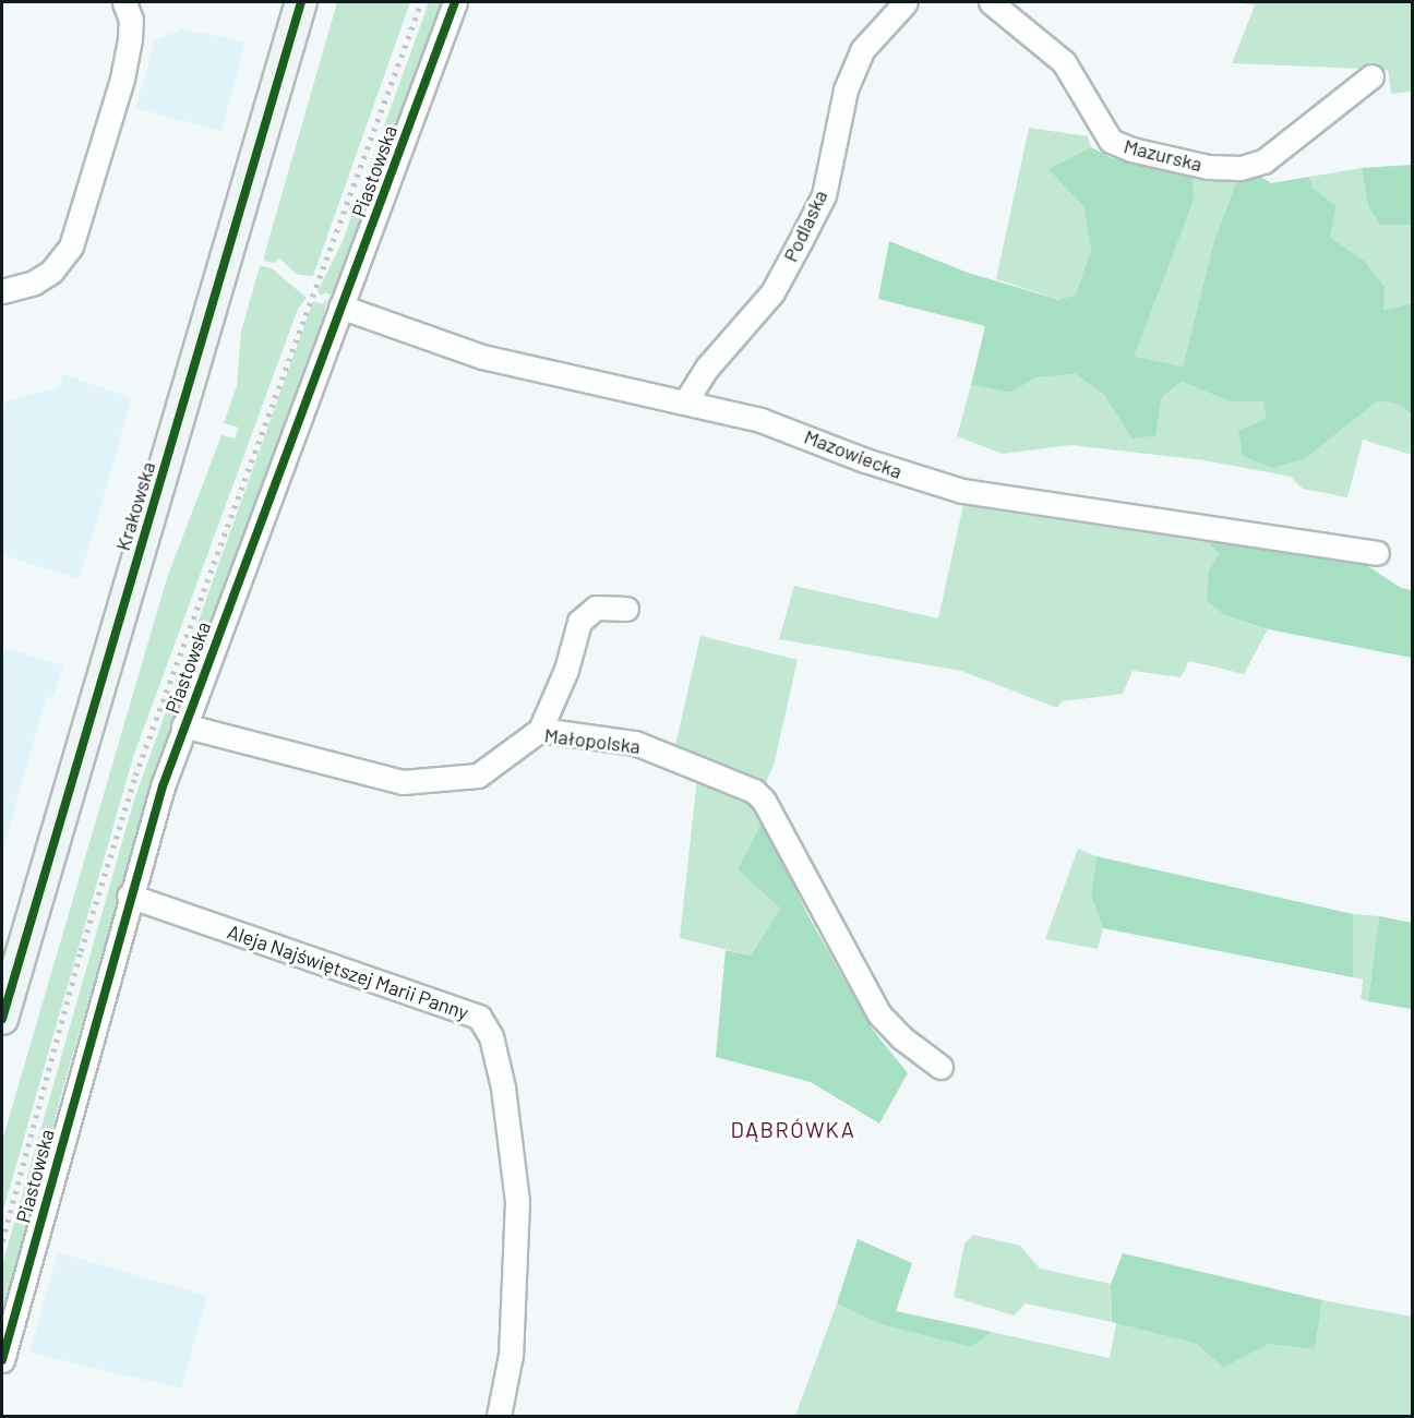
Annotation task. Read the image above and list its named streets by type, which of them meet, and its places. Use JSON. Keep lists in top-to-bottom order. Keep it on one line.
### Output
{"streets":{"main road":["Krakowska"],"street":["Mazurska","Piastowska","Podlaska","Mazowiecka","Małopolska","Aleja Najświętszej Marii Panny"]},"crossings":[["Piastowska","Mazowiecka"],["Piastowska","Małopolska"],["Piastowska","Aleja Najświętszej Marii Panny"],["Podlaska","Mazowiecka"]],"districts":["DĄBRÓWKA"]}
